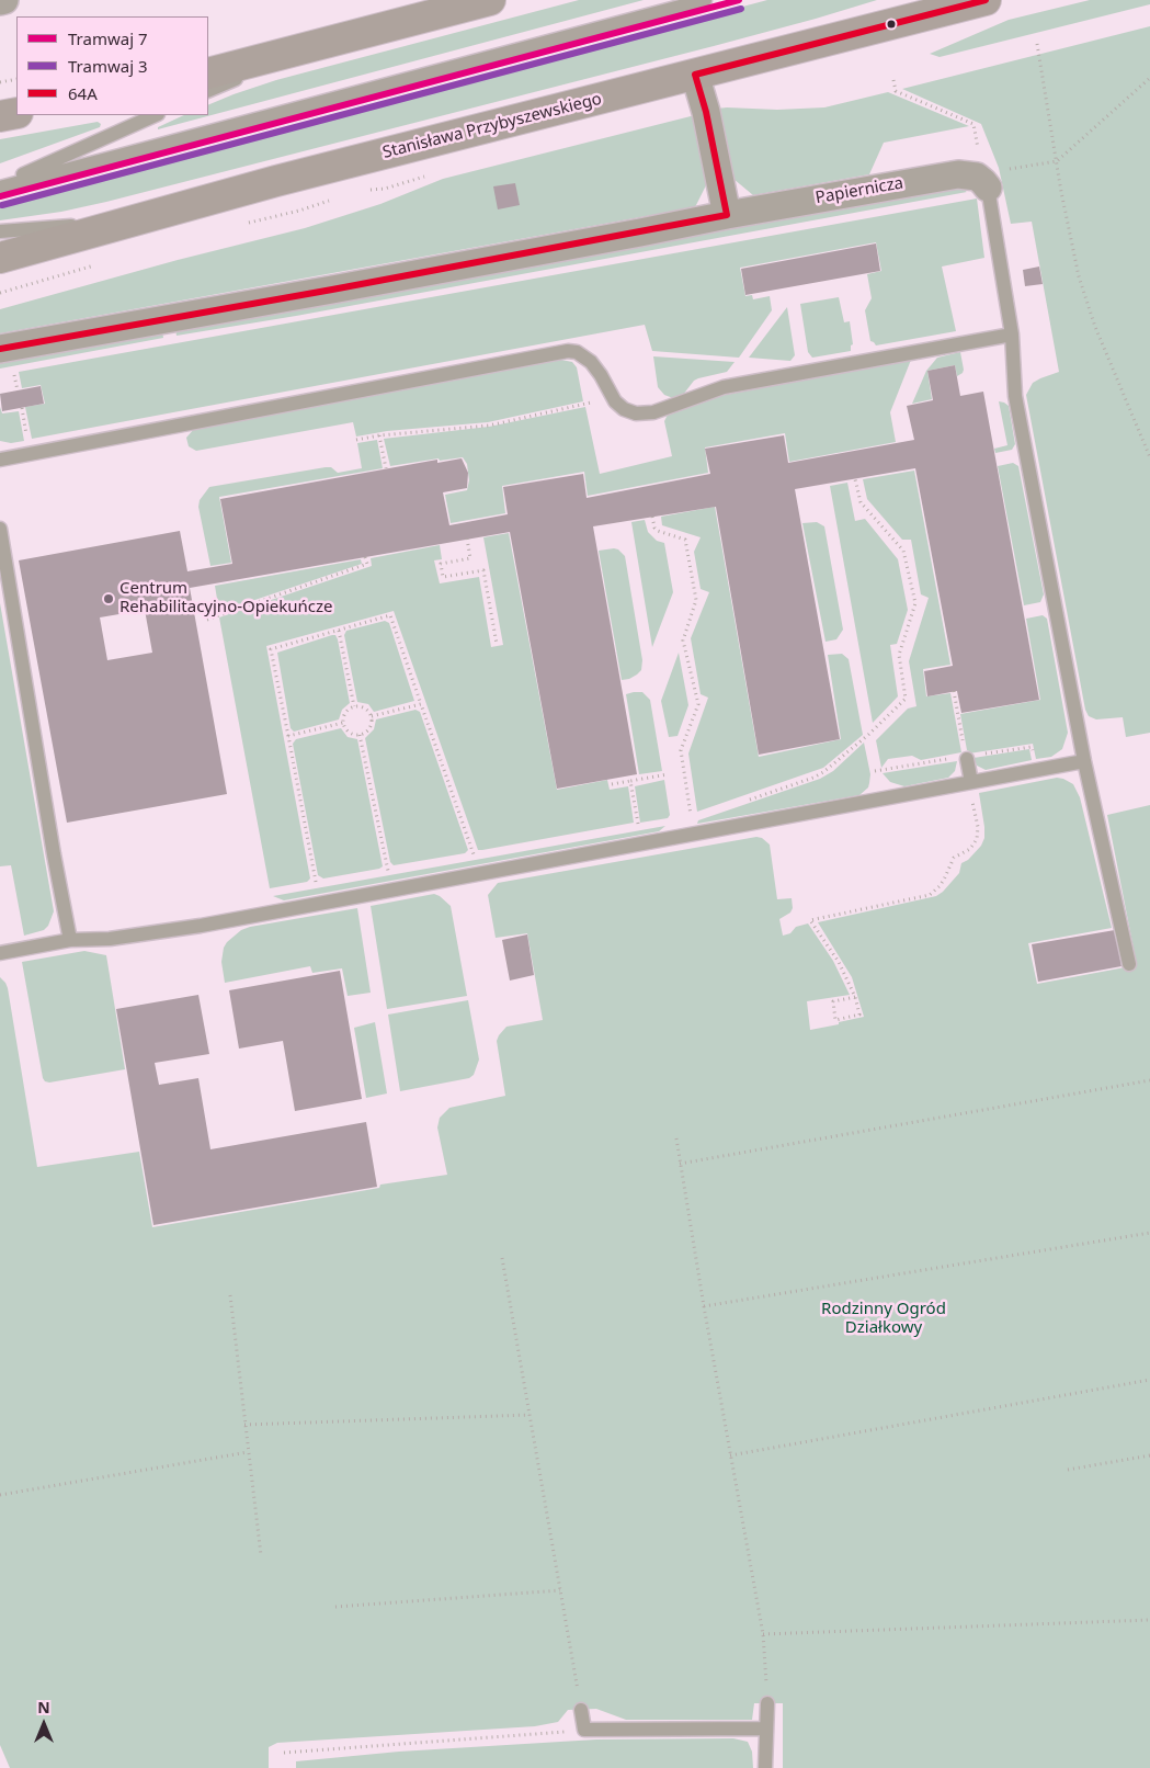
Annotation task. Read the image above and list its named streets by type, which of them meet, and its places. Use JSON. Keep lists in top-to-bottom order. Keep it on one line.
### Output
{"streets":{"main road":["Stanisława Przybyszewskiego"],"street":["Papiernicza"]},"parks":["Rodzinny Ogród Działkowy"],"places":["Centrum Rehabilitacyjno-Opiekuńcze"],"lines":["tram line 7","transit line 64A","tram line 3"],"legend":["Tramwaj 7","Tramwaj 3","64A"],"north":"top"}
